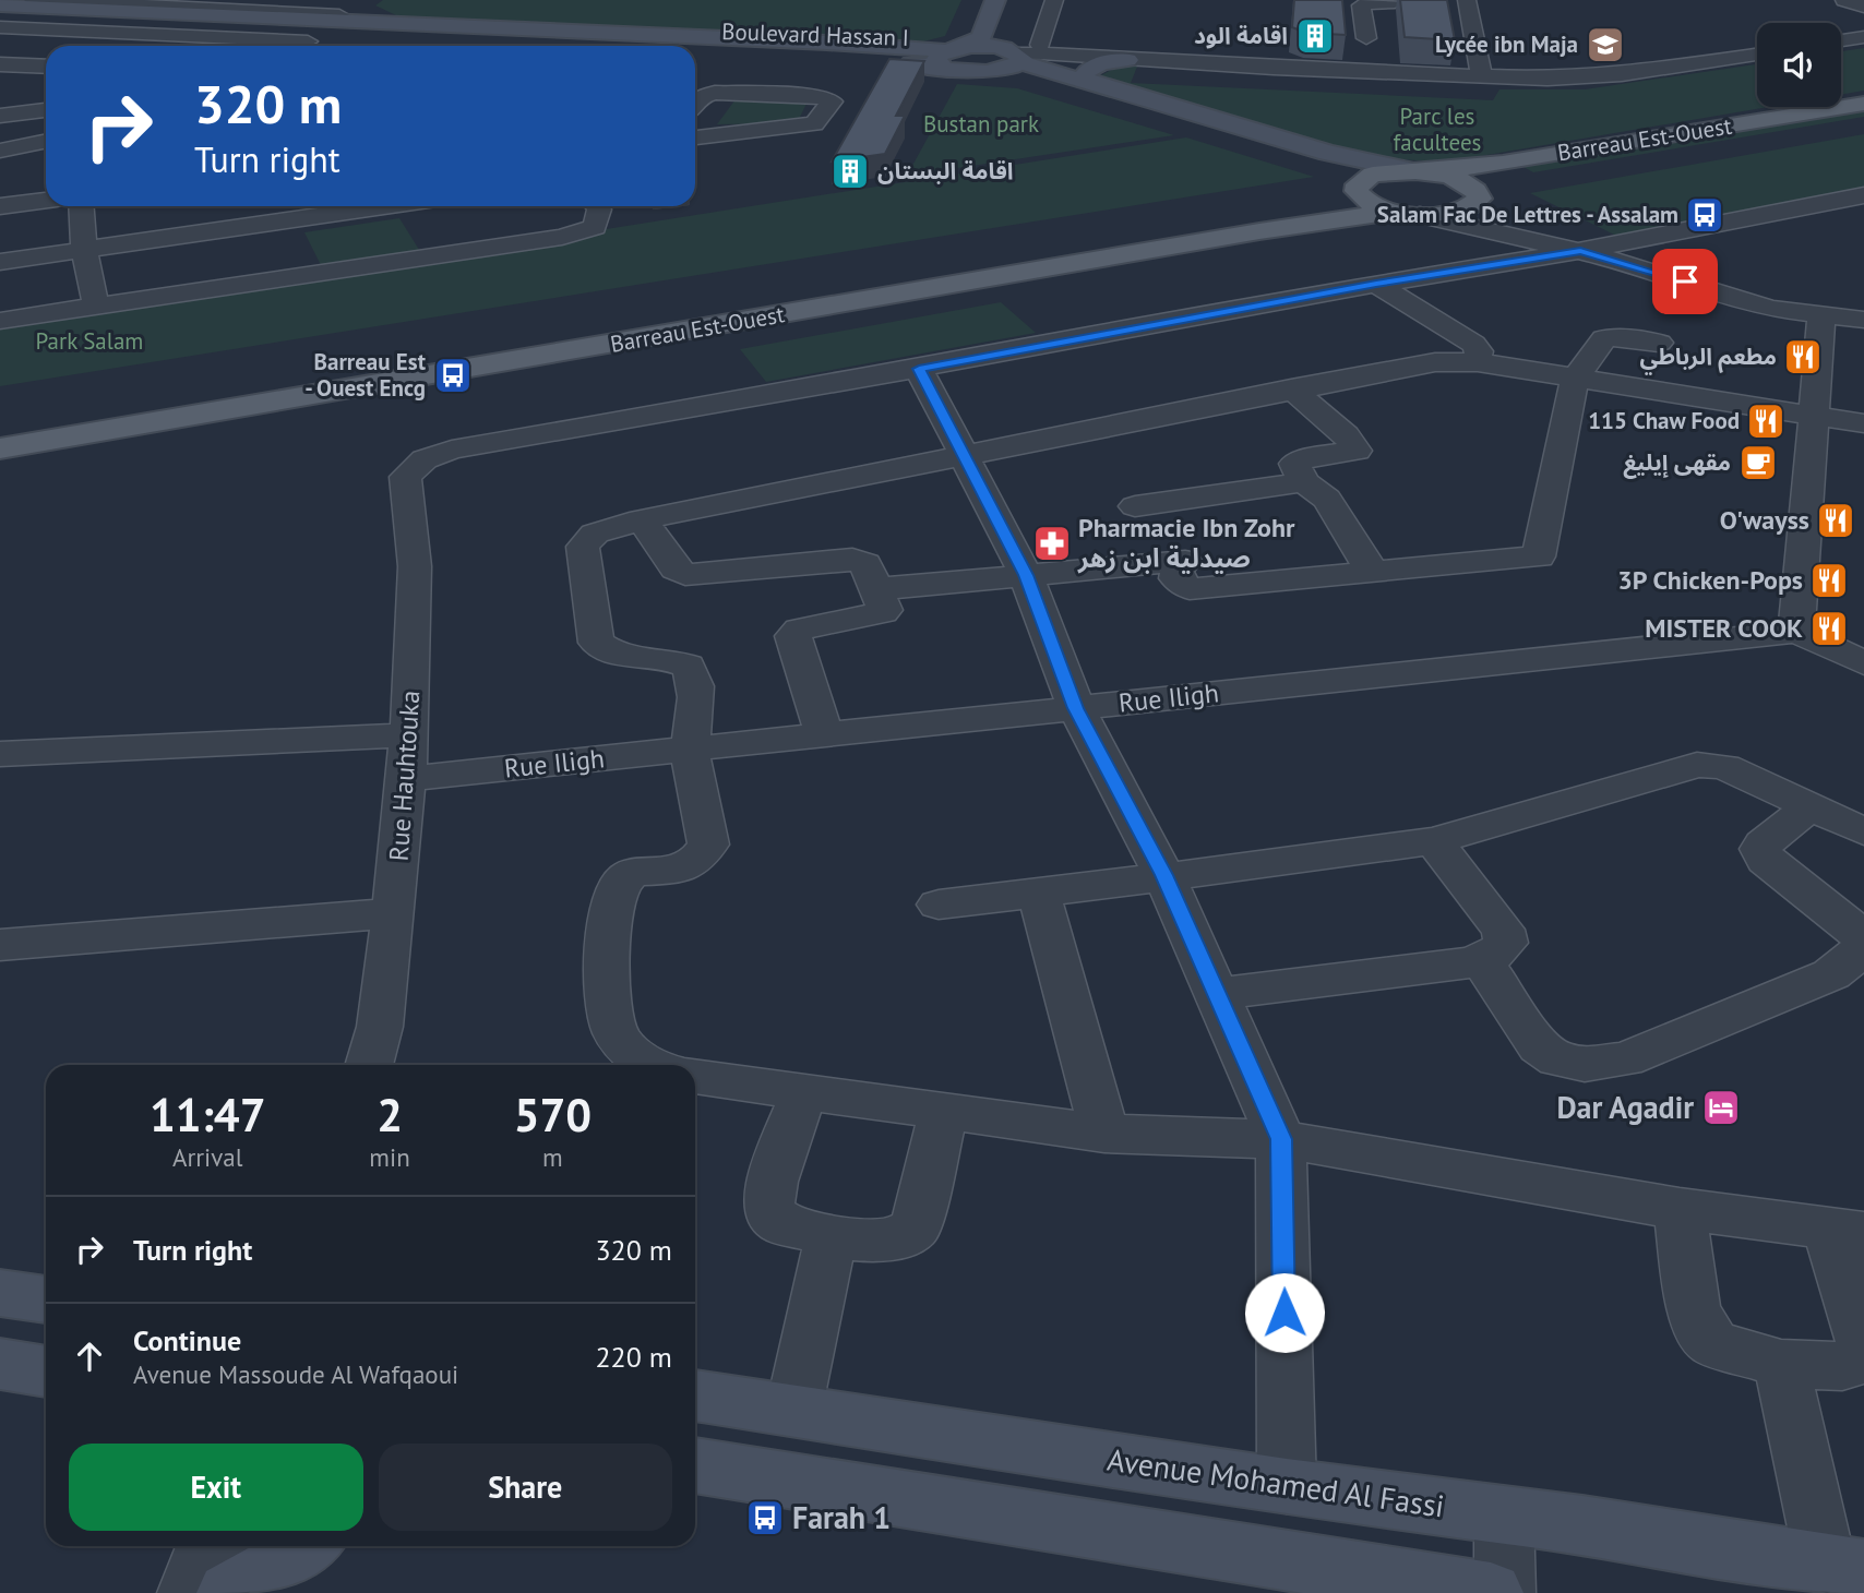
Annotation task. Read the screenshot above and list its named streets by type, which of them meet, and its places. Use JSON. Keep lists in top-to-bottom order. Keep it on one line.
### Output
{"streets":{"main road":["Boulevard Hassan I","Barreau Est-Ouest","Avenue Mohamed Al Fassi"],"street":["Rue Iligh","Rue Hauhtouka"]},"crossings":[["Rue Iligh","Rue Hauhtouka"]],"parks":["Parc les facultees","Bustan park","Park Salam"],"places":{"building":["اقامة الود","اقامة البستان"],"school or university":["Lycée ibn Maja"],"bus stop":["Salam Fac De Lettres - Assalam","Barreau Est - Ouest Encg","Farah 1"],"restaurant":["مطعم الرباطي","115 Chaw Food","O'wayss","3P Chicken-Pops","MISTER COOK"],"cafe":["مقهى إيليغ"],"pharmacy":["Pharmacie Ibn Zohr صيدلية ابن زهر"],"hotel":["Dar Agadir"]},"page":{"turn":["320 m","Turn right"],"eta":["11:47","Arrival","2","min","570","m"],"list":[{"name":"Turn right","value":"320 m"},{"name":"Continue","note":"Avenue Massoude Al Wafqaoui","value":"220 m"}],"buttons":["Exit","Share"]}}
